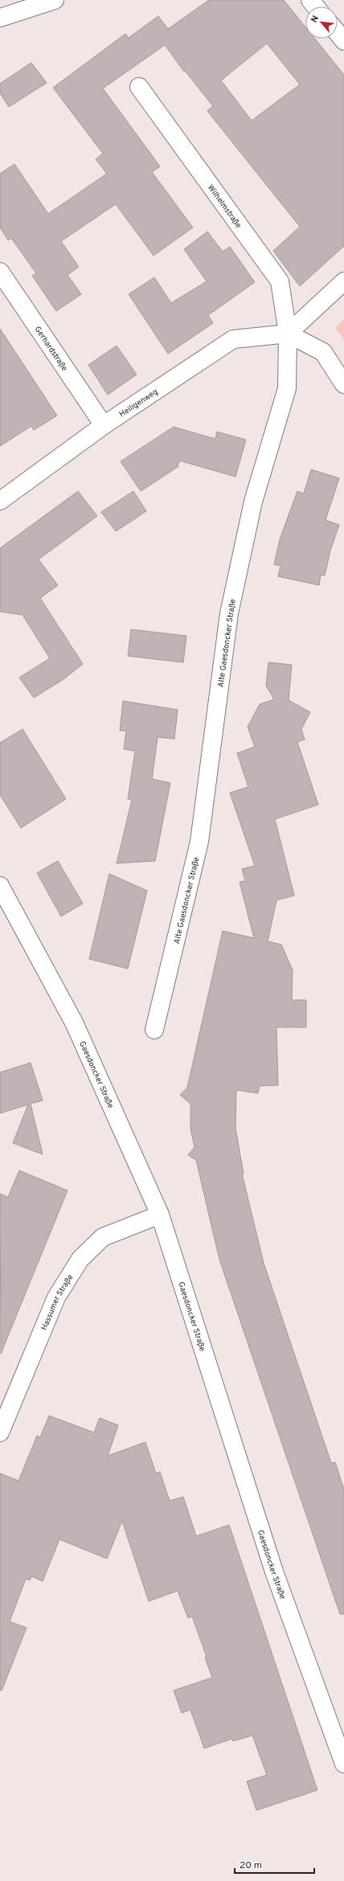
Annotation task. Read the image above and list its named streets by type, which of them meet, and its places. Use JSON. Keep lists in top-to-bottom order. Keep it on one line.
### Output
{"streets":{"street":["Wilhelmstraße","Gerhardstraße","Heiligenweg","Alte Gaesdoncker Straße","Gaesdoncker Straße","Hassumer Straße"]},"crossings":[["Wilhelmstraße","Heiligenweg"],["Wilhelmstraße","Alte Gaesdoncker Straße"],["Gerhardstraße","Heiligenweg"],["Heiligenweg","Alte Gaesdoncker Straße"],["Gaesdoncker Straße","Hassumer Straße"]],"scale_bar":"20 m","north":"top left"}
